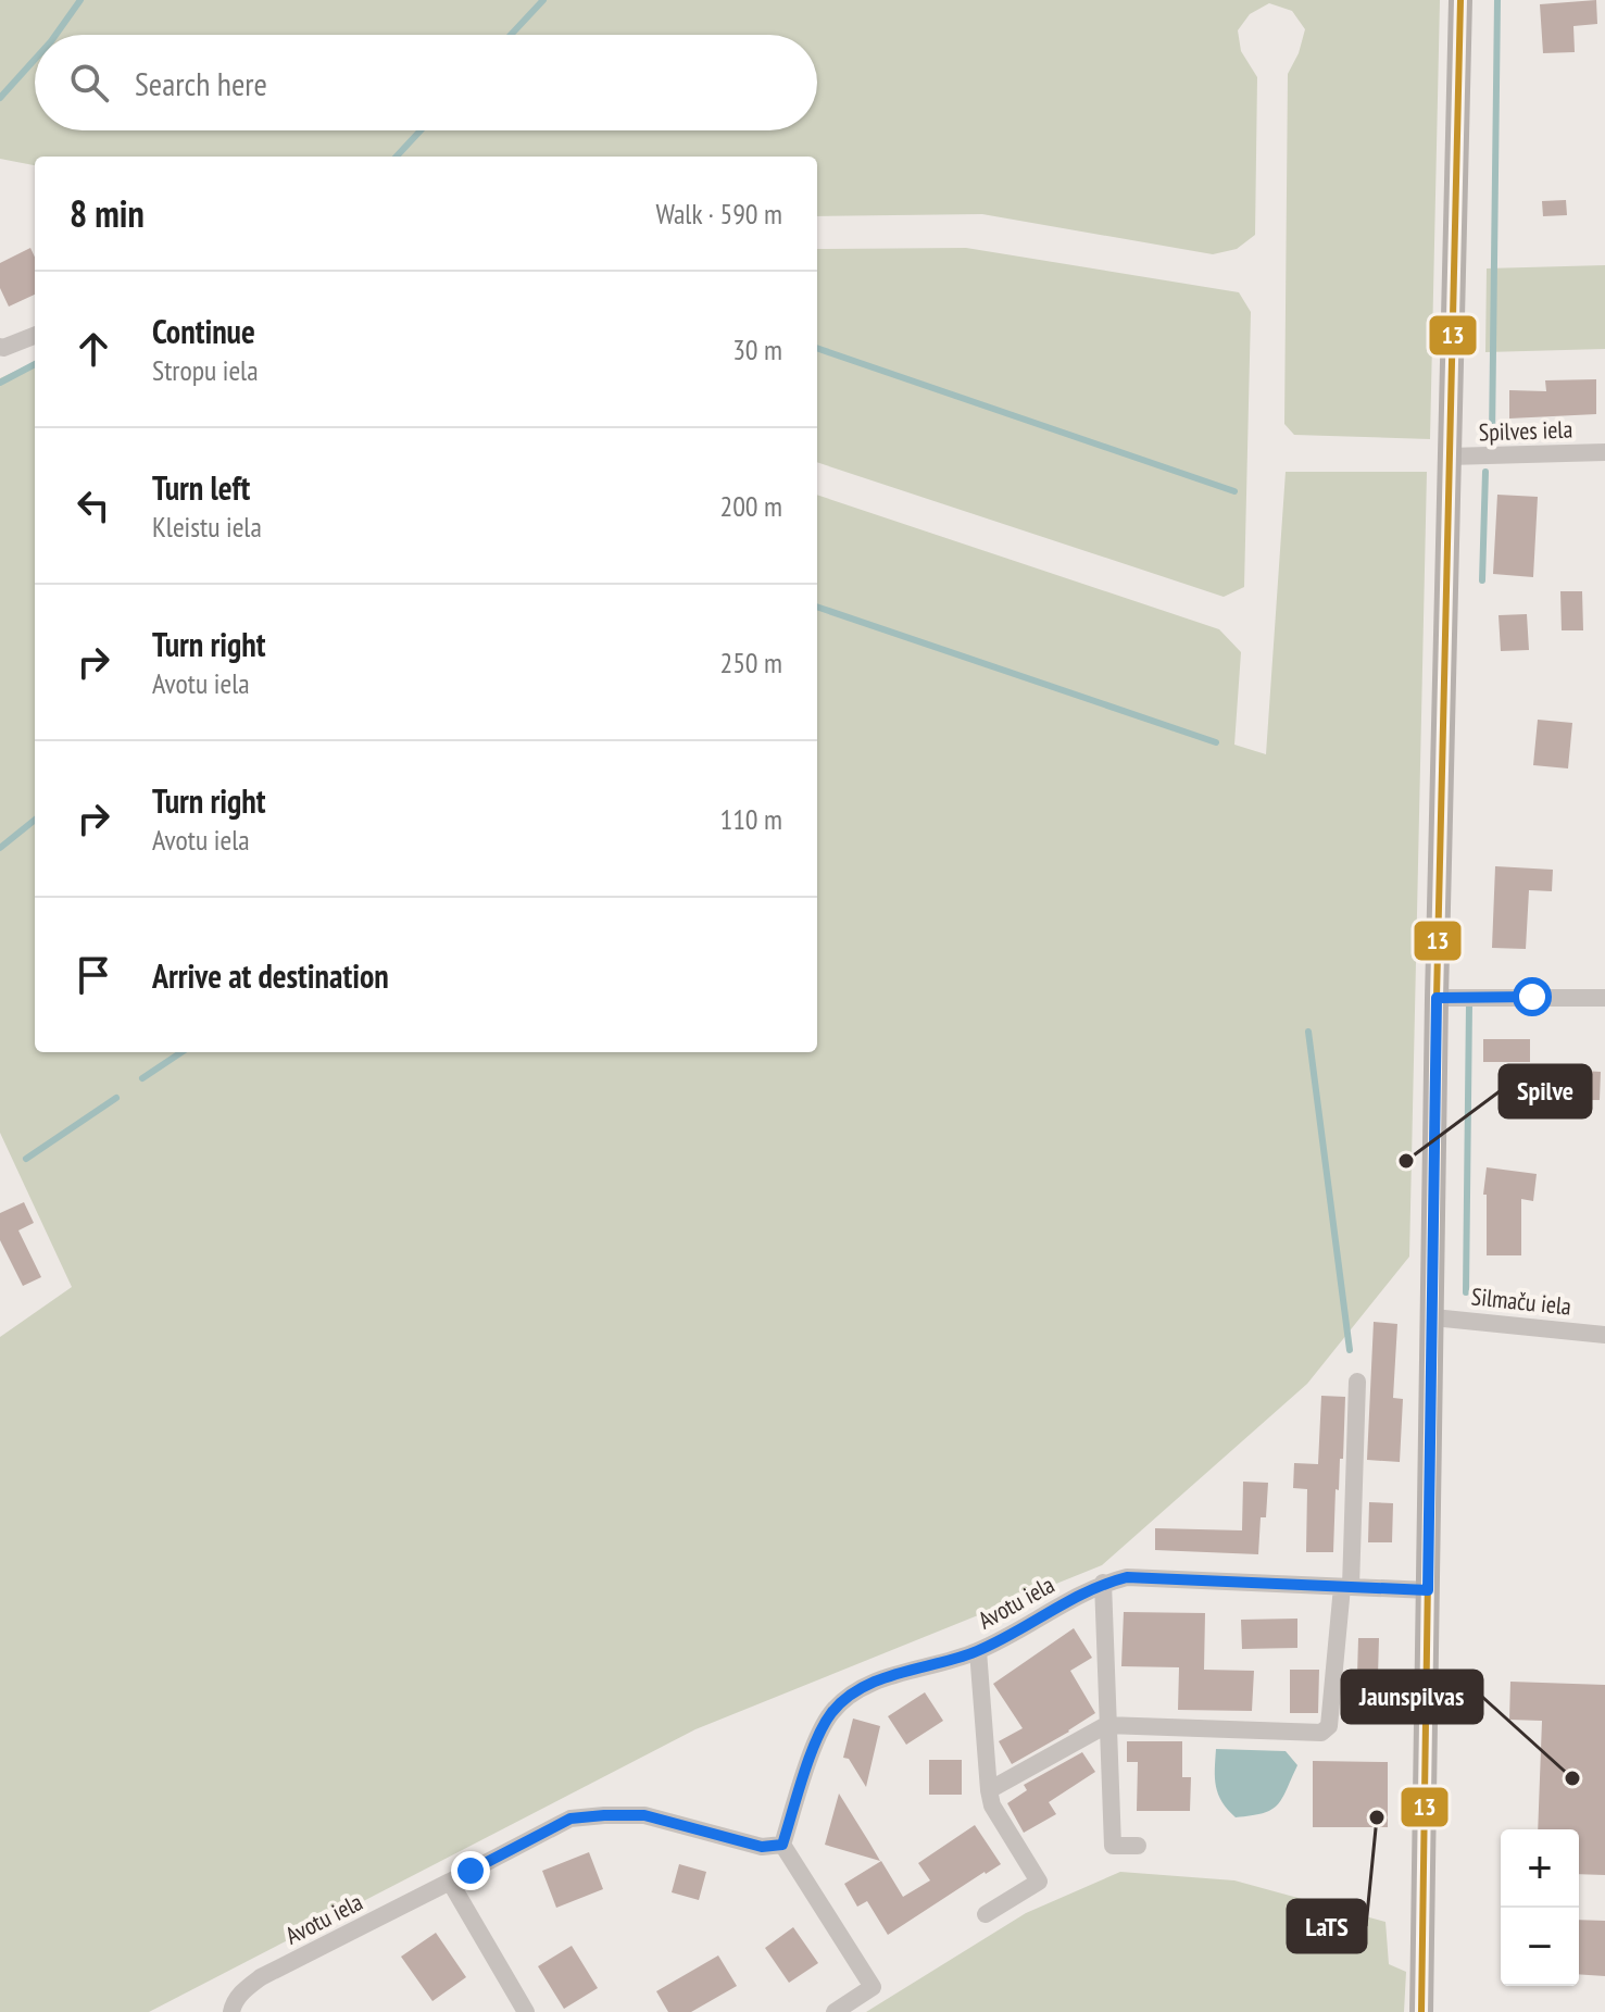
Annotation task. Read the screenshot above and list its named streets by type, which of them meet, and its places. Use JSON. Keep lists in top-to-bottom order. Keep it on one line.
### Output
{"streets":{"street":["Spilves iela","Silmaču iela","Avotu iela"]},"places":["Spilve","Jaunspilvas","LaTS"],"lines":["transit line 13"],"page":{"search":"Search here","heading":["8 min","Walk · 590 m"],"list":[["Continue","Stropu iela","30 m"],["Turn left","Kleistu iela","200 m"],["Turn right","Avotu iela","250 m"],["Turn right","Avotu iela","110 m"],"Arrive at destination"],"map_buttons":["+","−"]}}
